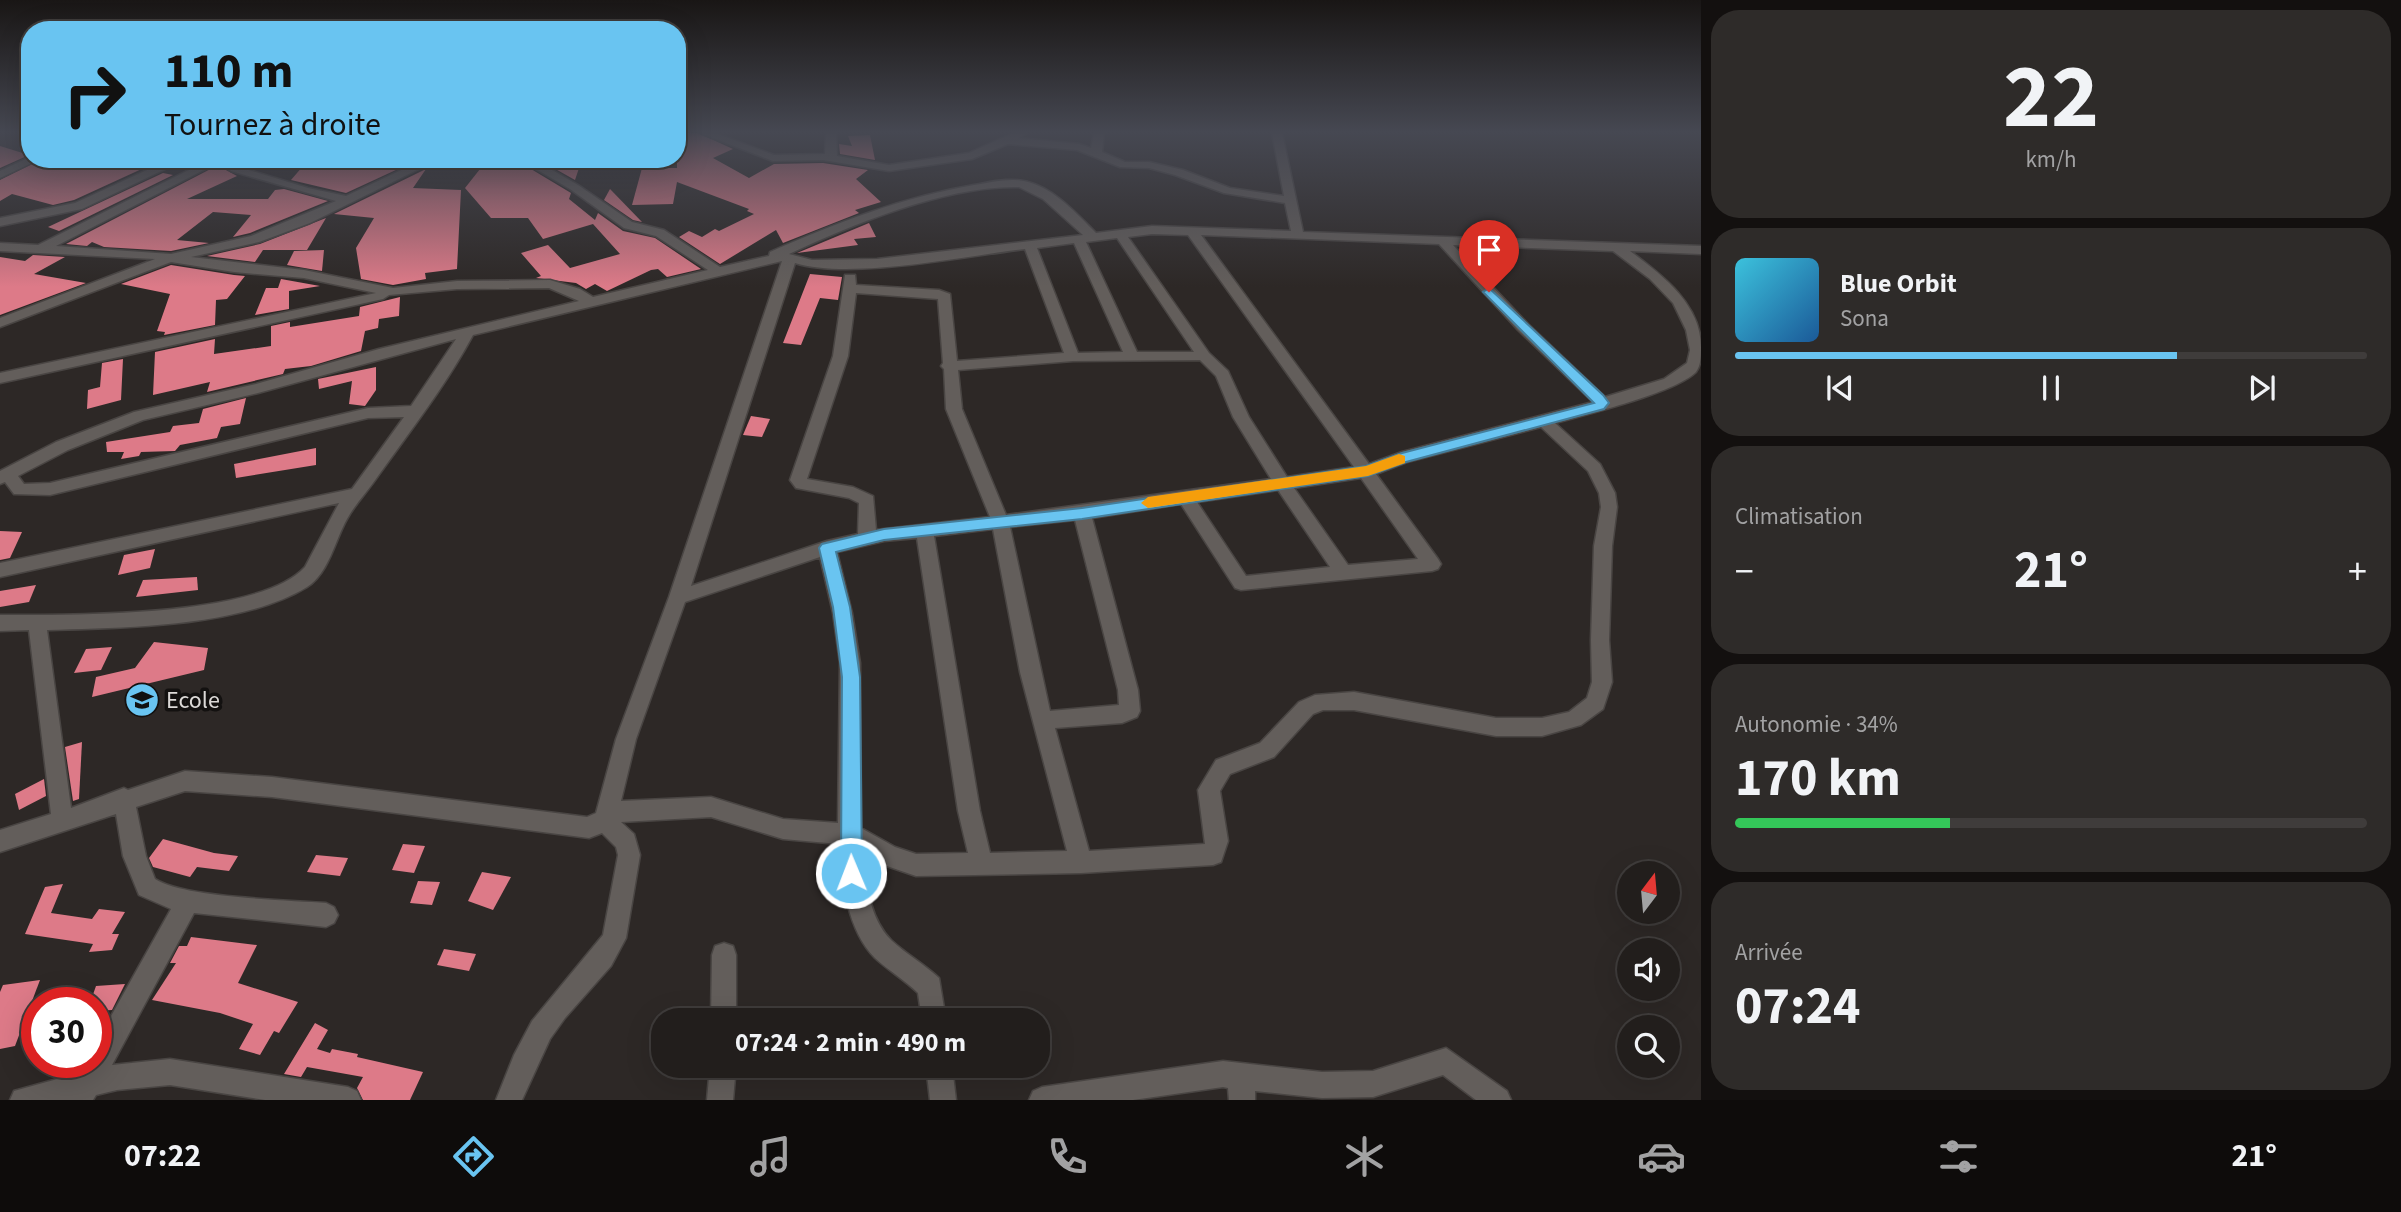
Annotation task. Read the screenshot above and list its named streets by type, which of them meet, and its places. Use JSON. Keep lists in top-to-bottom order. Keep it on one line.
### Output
{"places":{"school or university":["Ecole"]},"north":"top","page":{"tile":[["22","km/h"],"Climatisation",["Autonomie · 34%","170 km"],["Arrivée","07:24"]],"turn":["110 m","Tournez à droite"],"song":["Blue Orbit","Sona"],"heat":["−","21°","+"],"limit":"30","trip":"07:24 · 2 min · 490 m","tabs":["07:22","21°"]}}
